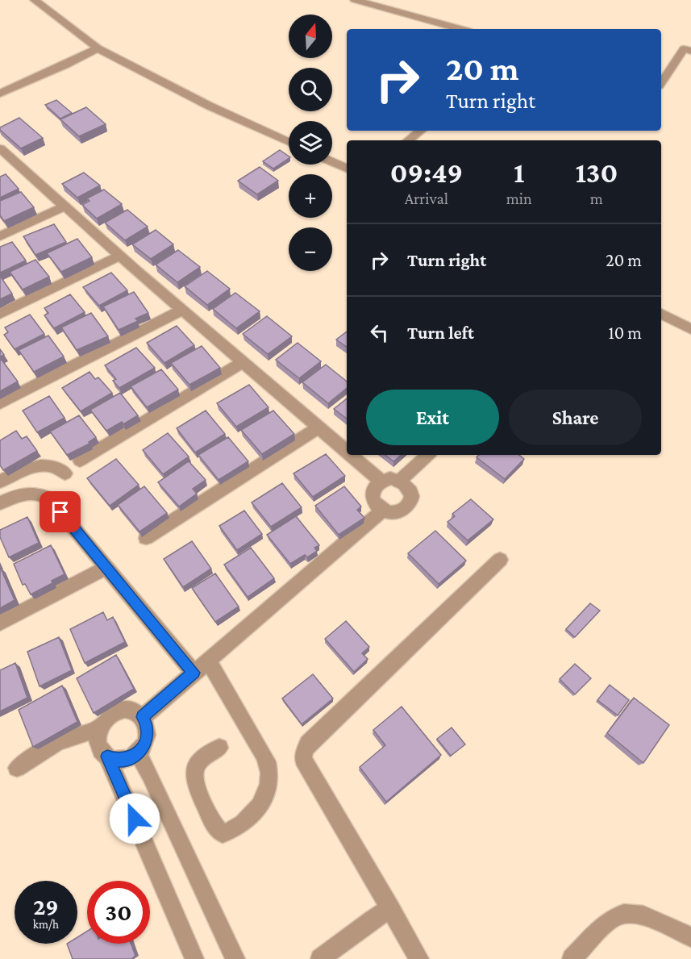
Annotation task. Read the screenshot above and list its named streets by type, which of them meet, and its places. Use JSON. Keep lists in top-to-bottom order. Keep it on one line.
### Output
{"north":"top","page":{"map_buttons":["+","−"],"turn":["20 m","Turn right"],"eta":["09:49","Arrival","1","min","130","m"],"list":[{"name":"Turn right","value":"20 m"},{"name":"Turn left","value":"10 m"}],"buttons":["Exit","Share"],"speed":"29 km/h","limit":"30"}}
